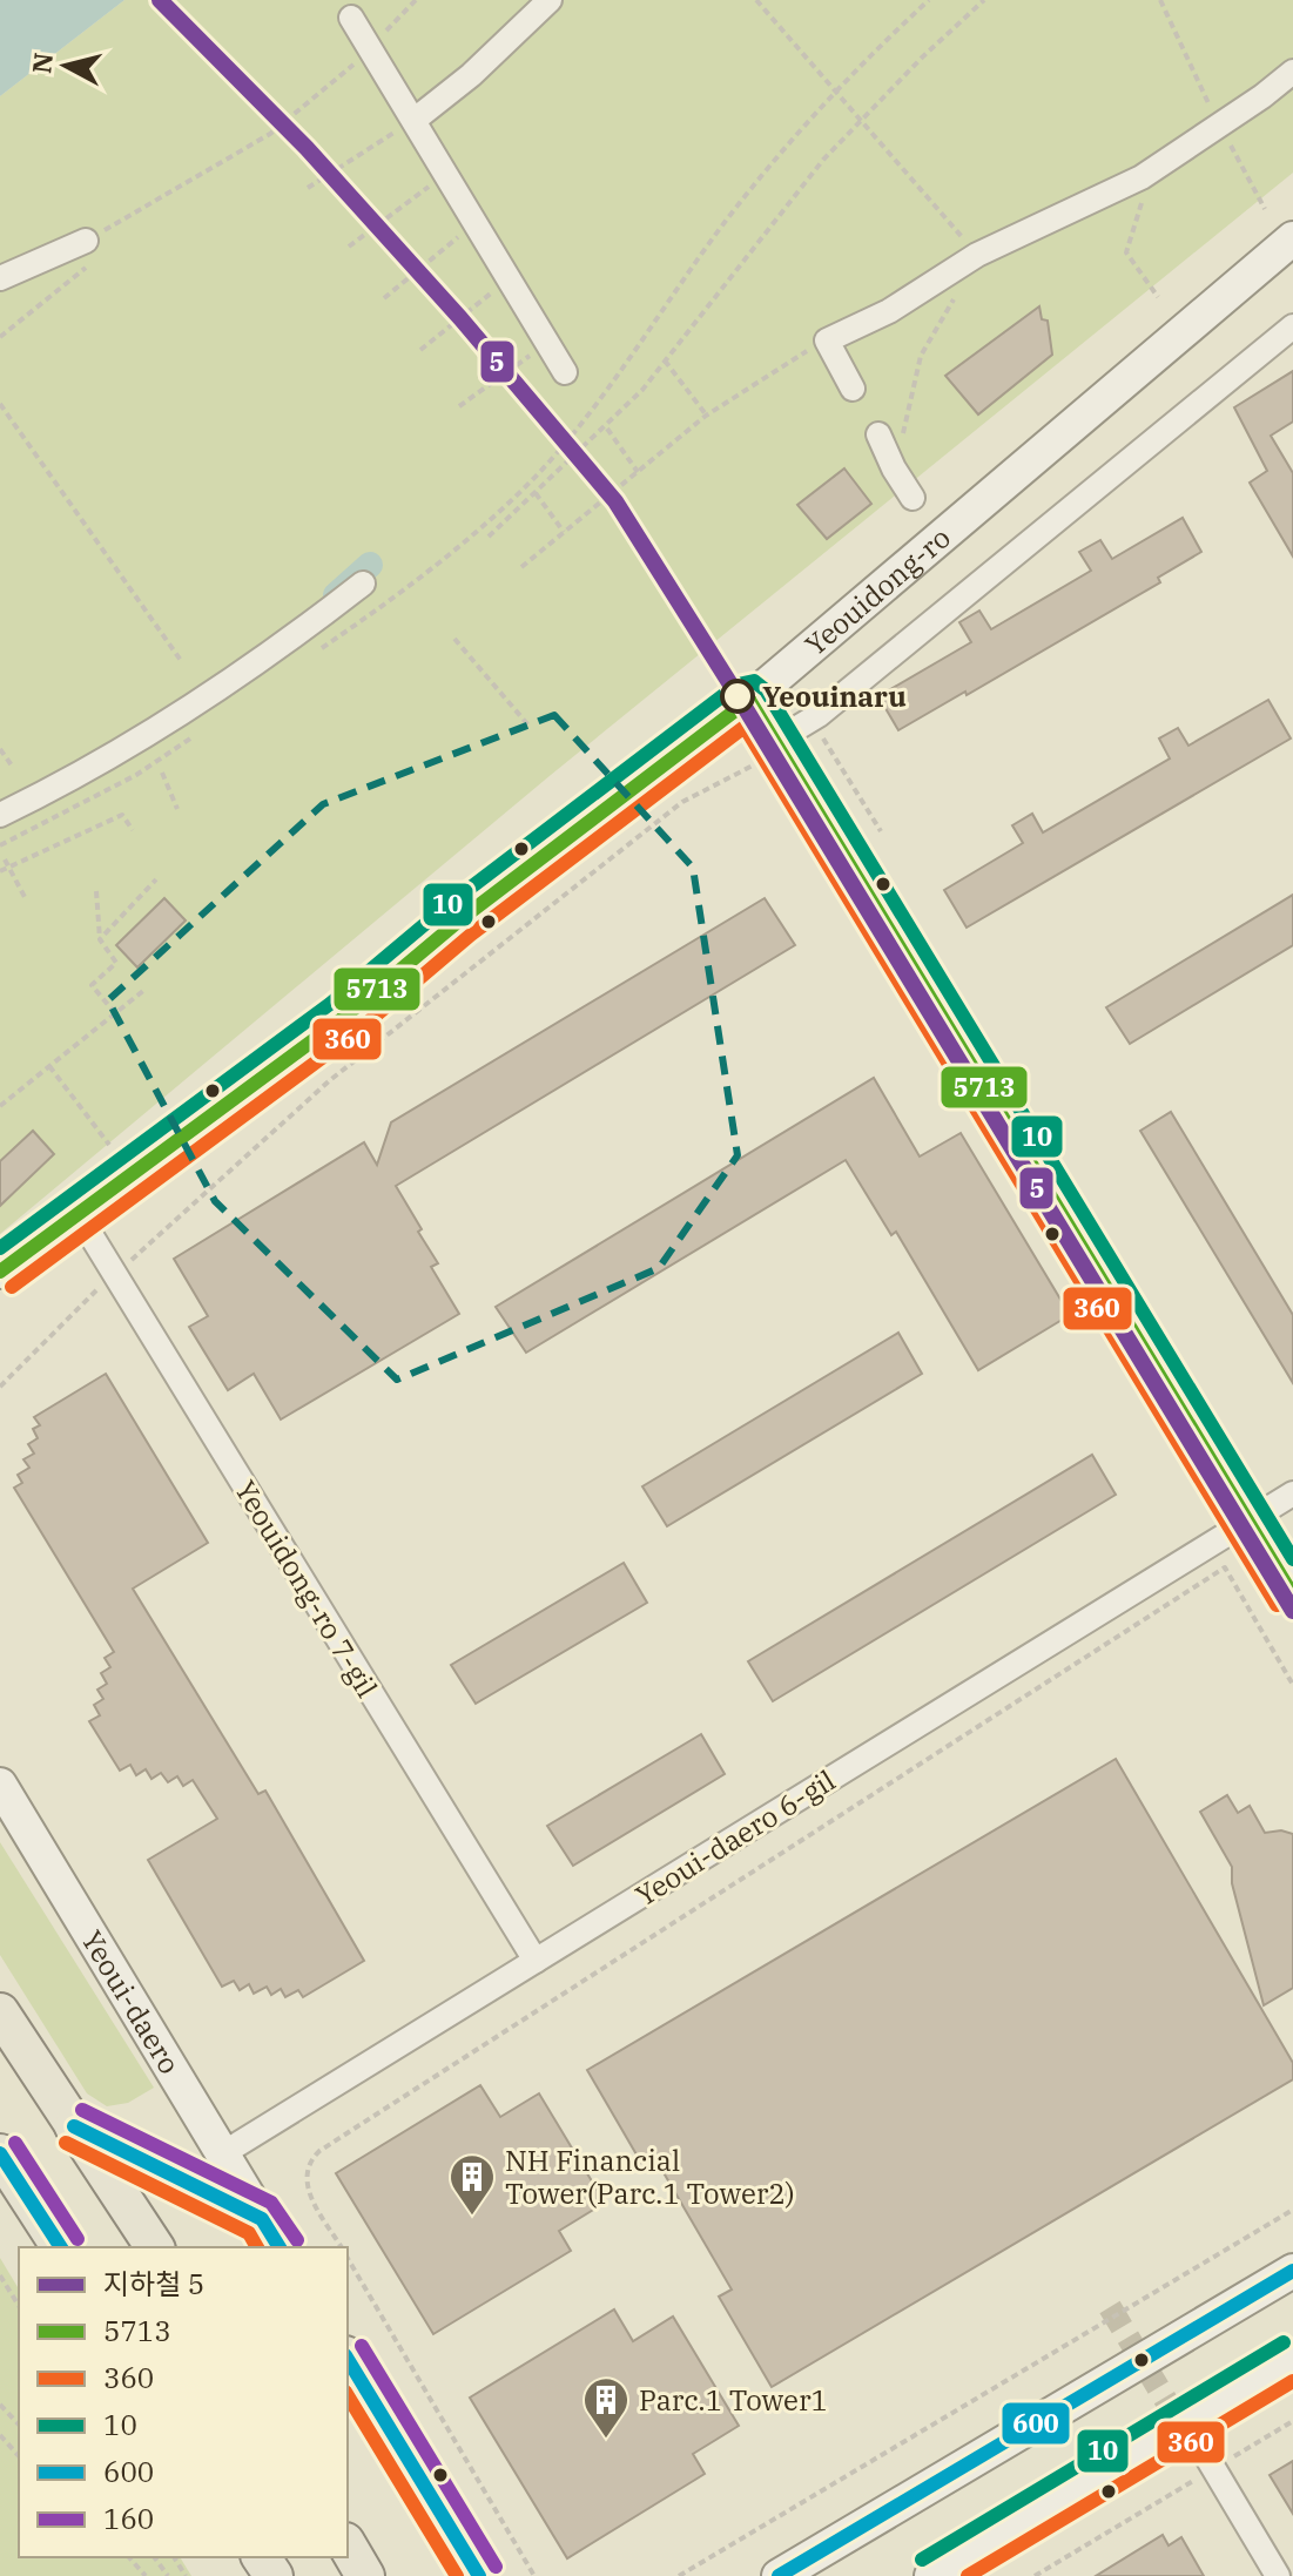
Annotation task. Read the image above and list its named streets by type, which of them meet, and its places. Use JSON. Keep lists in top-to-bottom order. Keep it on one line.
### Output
{"streets":{"main road":["Yeouidong-ro","Yeoui-daero"],"street":["Yeouidong-ro 7-gil","Yeoui-daero 6-gil"]},"crossings":[["Yeouidong-ro","Yeouidong-ro 7-gil"],["Yeouidong-ro 7-gil","Yeoui-daero 6-gil"],["Yeoui-daero 6-gil","Yeoui-daero"]],"places":{"other":["Yeouinaru"],"building":["NH Financial Tower(Parc.1 Tower2)","Parc.1 Tower1"]},"lines":["metro line 5","transit line 10","transit line 5713","transit line 360","transit line 160","transit line 600"],"legend":["지하철 5","5713","360","10","600","160"],"north":"left"}
